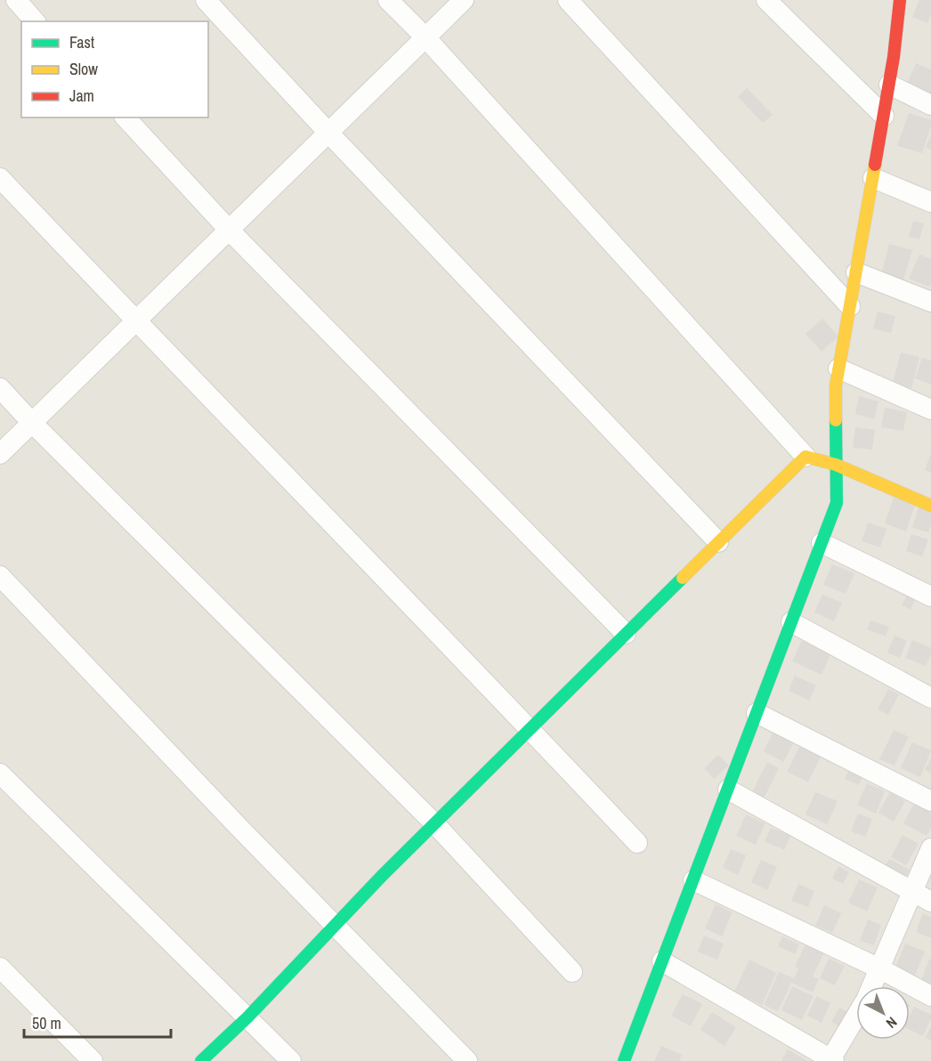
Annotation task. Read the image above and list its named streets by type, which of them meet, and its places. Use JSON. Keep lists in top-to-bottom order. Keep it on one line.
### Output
{"legend":["Fast","Slow","Jam"],"scale_bar":"50 m","north":"bottom right"}
